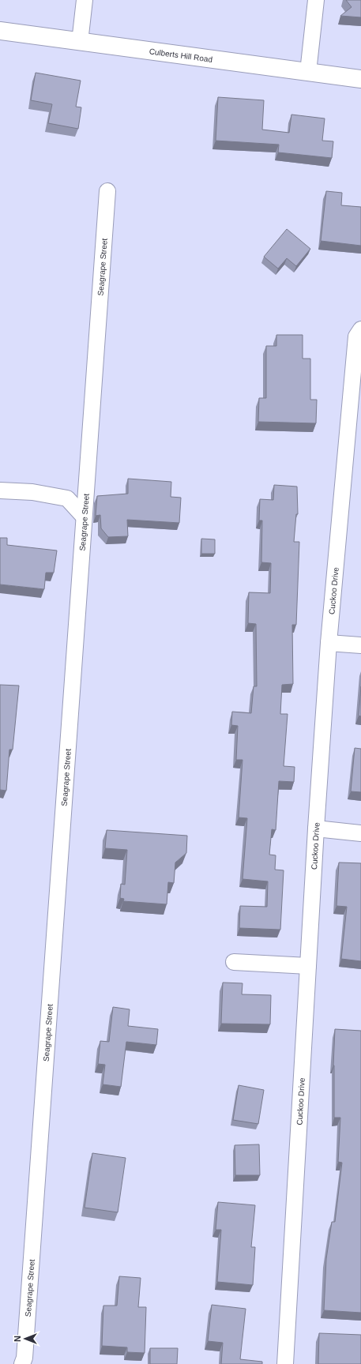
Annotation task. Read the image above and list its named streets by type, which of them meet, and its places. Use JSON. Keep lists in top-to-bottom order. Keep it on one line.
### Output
{"streets":{"street":["Culberts Hill Road","Seagrape Street","Cuckoo Drive"]},"north":"left"}
